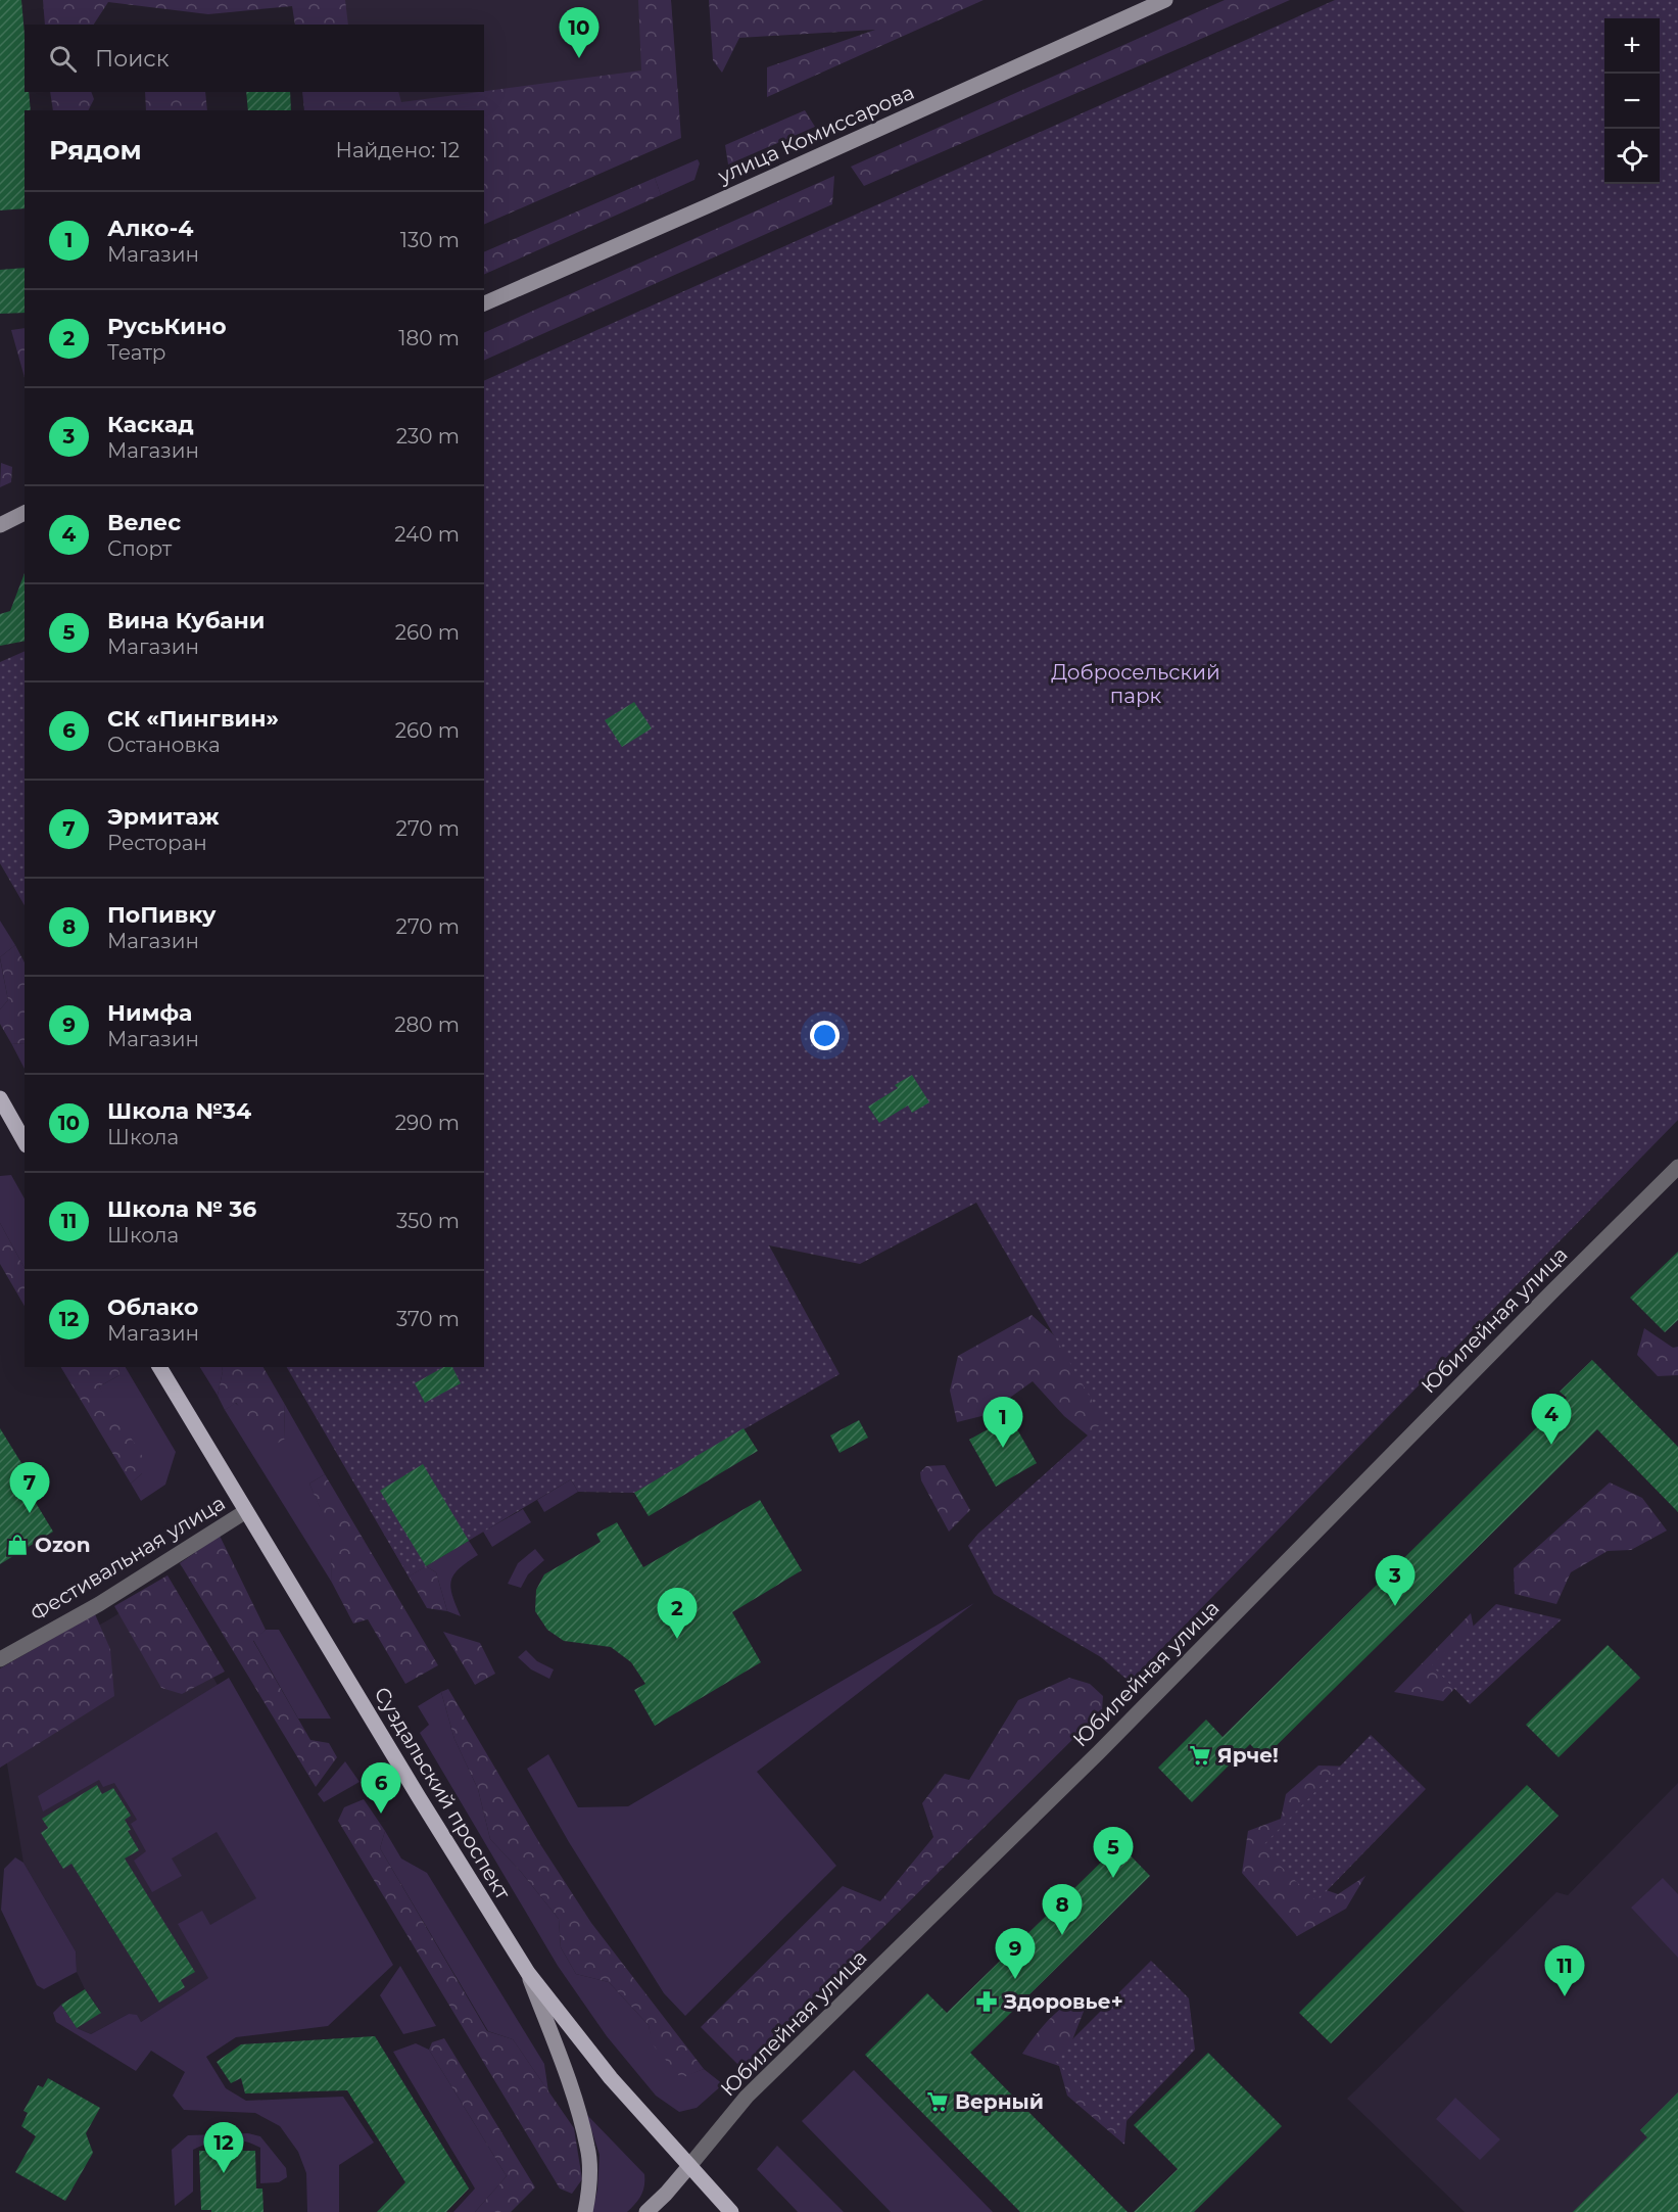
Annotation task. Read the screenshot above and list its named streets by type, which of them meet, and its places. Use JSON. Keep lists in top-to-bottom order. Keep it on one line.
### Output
{"streets":{"main road":["улица Комиссарова","Юбилейная улица","Суздальский проспект"],"street":["Фестивальная улица"]},"crossings":[["Юбилейная улица","Суздальский проспект"],["Фестивальная улица","Суздальский проспект"]],"parks":["Добросельский парк"],"places":{"shop":["Ozon"],"supermarket":["Ярче!","Верный"],"pharmacy":["Здоровье+"]},"page":{"pins":["10","4","1","7","3","2","6","5","8","9","11","12"],"map_buttons":["+","−"],"search":"Поиск","heading":["Рядом","Найдено: 12"],"list":[{"mark":"1","name":"Алко-4","note":"Магазин","value":"130 m"},{"mark":"2","name":"РусьКино","note":"Театр","value":"180 m"},{"mark":"3","name":"Каскад","note":"Магазин","value":"230 m"},{"mark":"4","name":"Велес","note":"Спорт","value":"240 m"},{"mark":"5","name":"Вина Кубани","note":"Магазин","value":"260 m"},{"mark":"6","name":"СК «Пингвин»","note":"Остановка","value":"260 m"},{"mark":"7","name":"Эрмитаж","note":"Ресторан","value":"270 m"},{"mark":"8","name":"ПоПивку","note":"Магазин","value":"270 m"},{"mark":"9","name":"Нимфа","note":"Магазин","value":"280 m"},{"mark":"10","name":"Школа №34","note":"Школа","value":"290 m"},{"mark":"11","name":"Школа № 36","note":"Школа","value":"350 m"},{"mark":"12","name":"Облако","note":"Магазин","value":"370 m"}]}}
